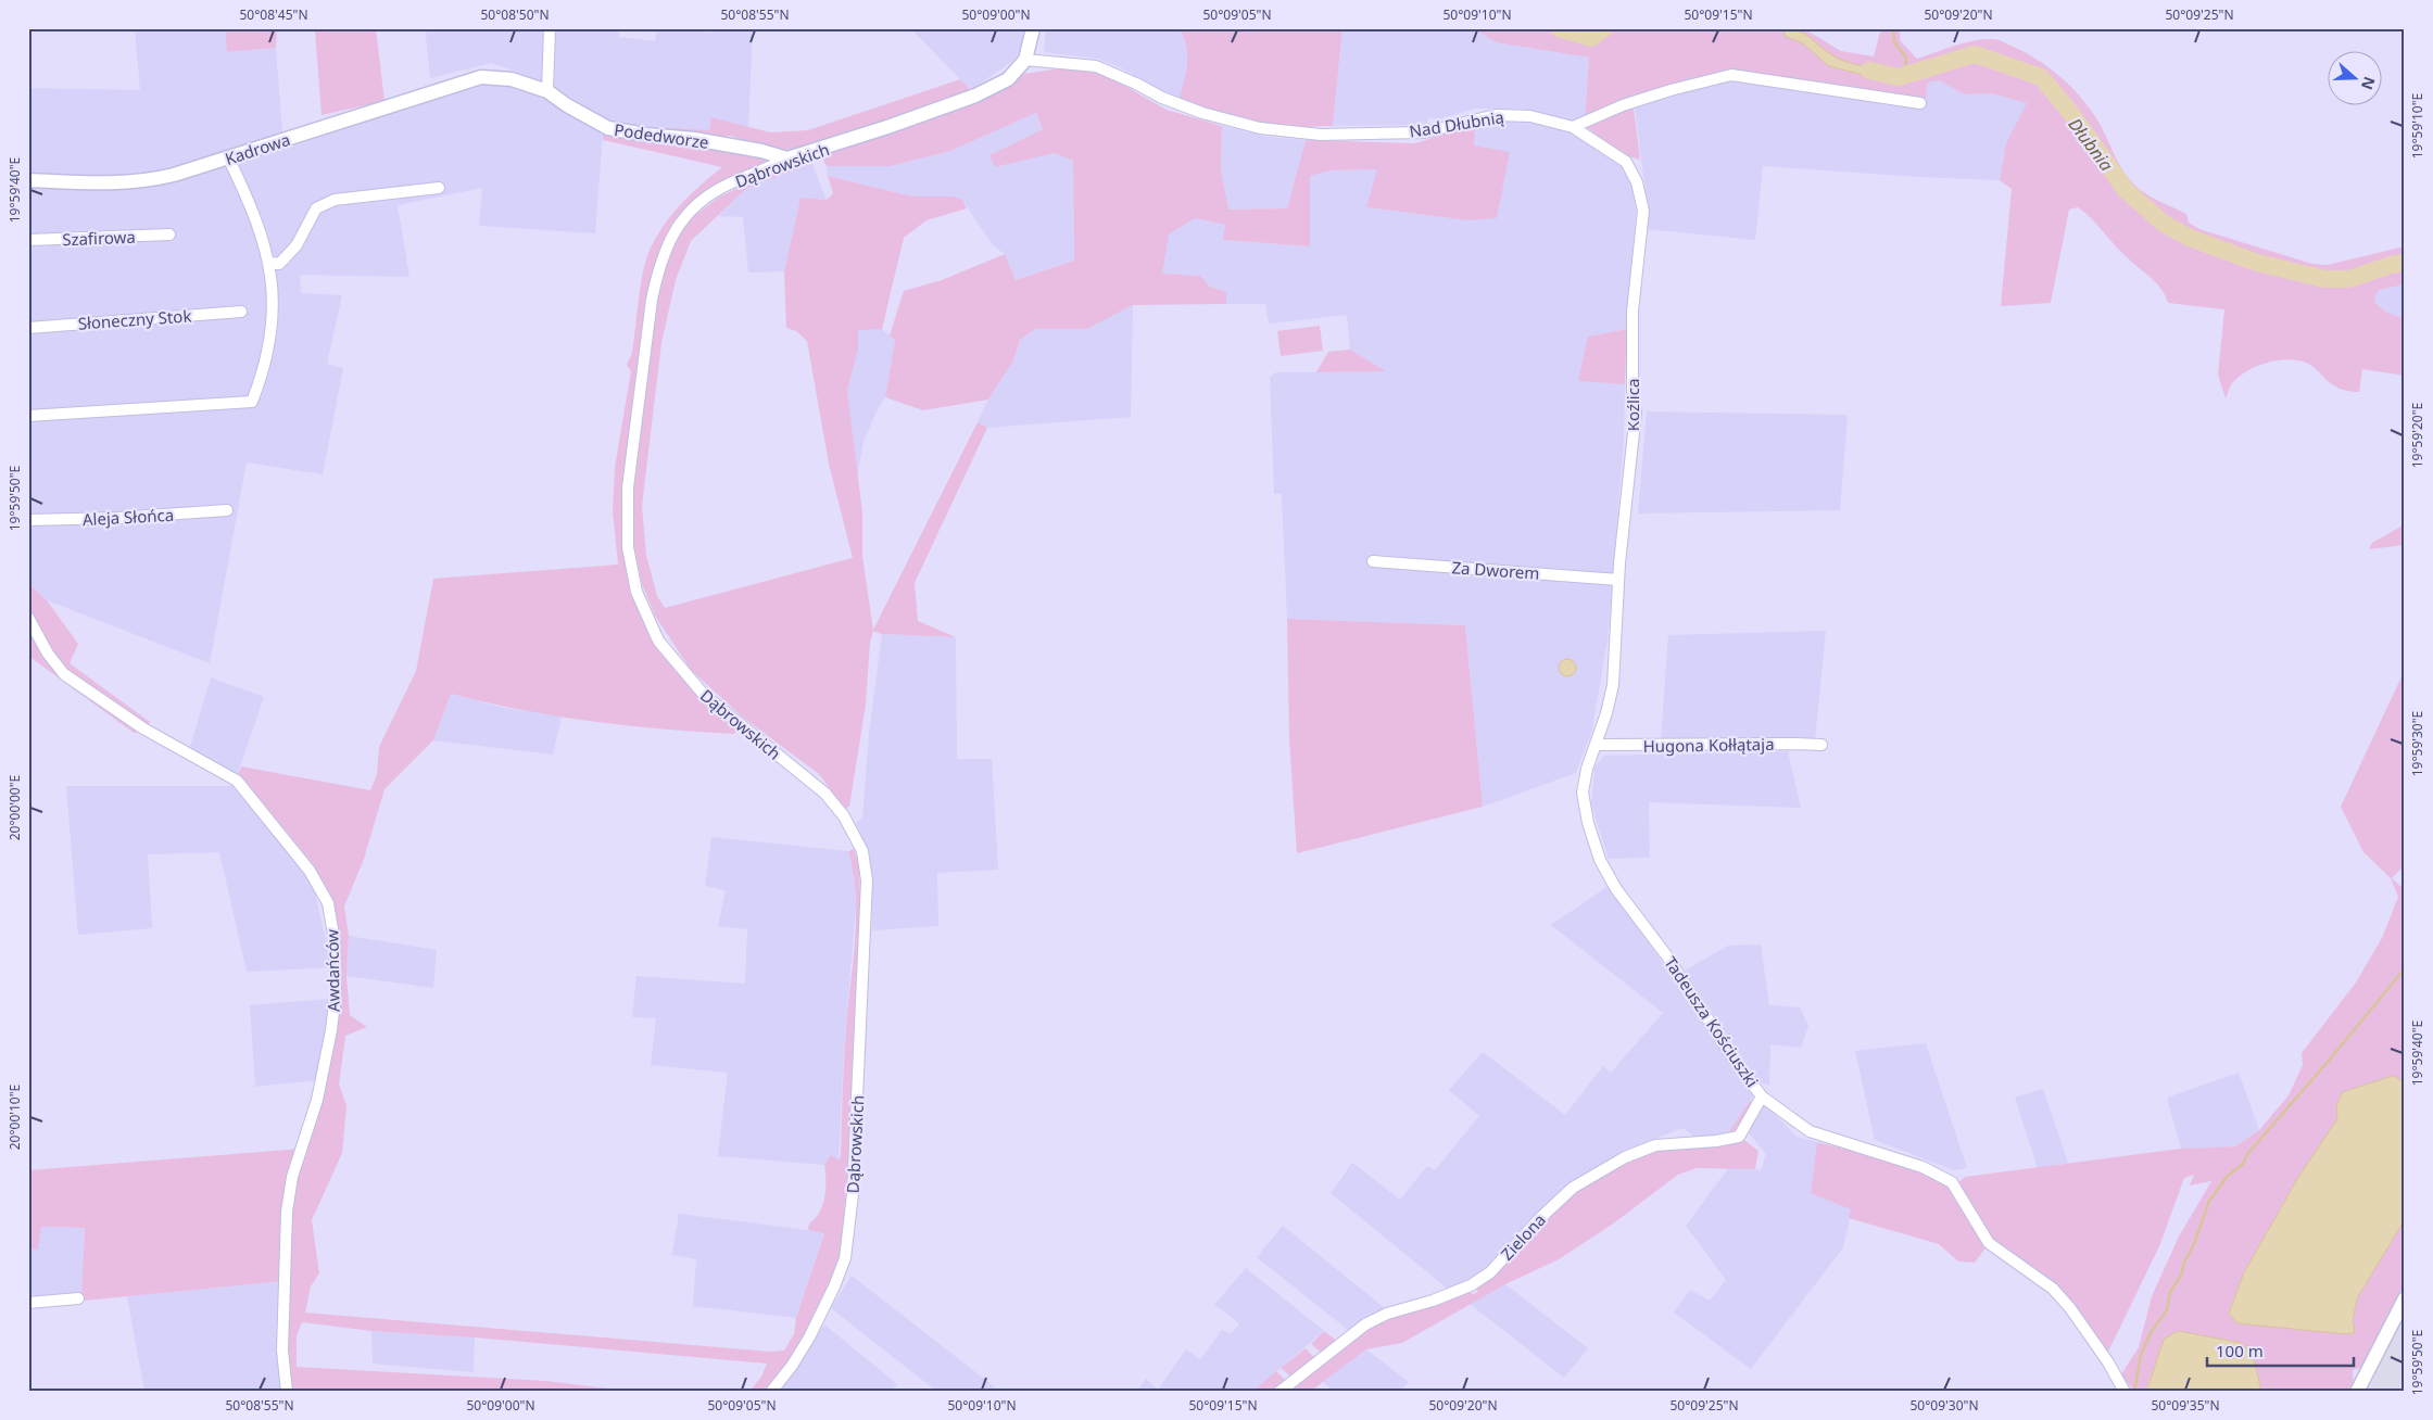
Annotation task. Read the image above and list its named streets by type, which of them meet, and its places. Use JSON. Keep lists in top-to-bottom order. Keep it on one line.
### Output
{"streets":{"street":["Nad Dłubnią","Podedworze","Kadrowa","Dąbrowskich","Szafirowa","Słoneczny Stok","Koźlica","Aleja Słońca","Za Dworem","Hugona Kołłątaja","Awdańców","Tadeusza Kościuszki","Zielona"]},"crossings":[["Nad Dłubnią","Dąbrowskich"],["Nad Dłubnią","Koźlica"],["Podedworze","Kadrowa"],["Podedworze","Dąbrowskich"],["Koźlica","Za Dworem"],["Koźlica","Hugona Kołłątaja"],["Koźlica","Tadeusza Kościuszki"],["Hugona Kołłątaja","Tadeusza Kościuszki"],["Tadeusza Kościuszki","Zielona"]],"water":["Dłubnia"],"scale_bar":"100 m","north":"right","coordinates":["50°08'45\"N","50°08'50\"N","50°08'55\"N","50°09'00\"N","50°09'05\"N","50°09'10\"N","50°09'15\"N","50°09'20\"N","50°09'25\"N","19°59'10\"E","19°59'40\"E","19°59'20\"E","19°59'50\"E","19°59'30\"E","20°00'00\"E","20°00'10\"E","50°09'30\"N","50°09'35\"N"]}
